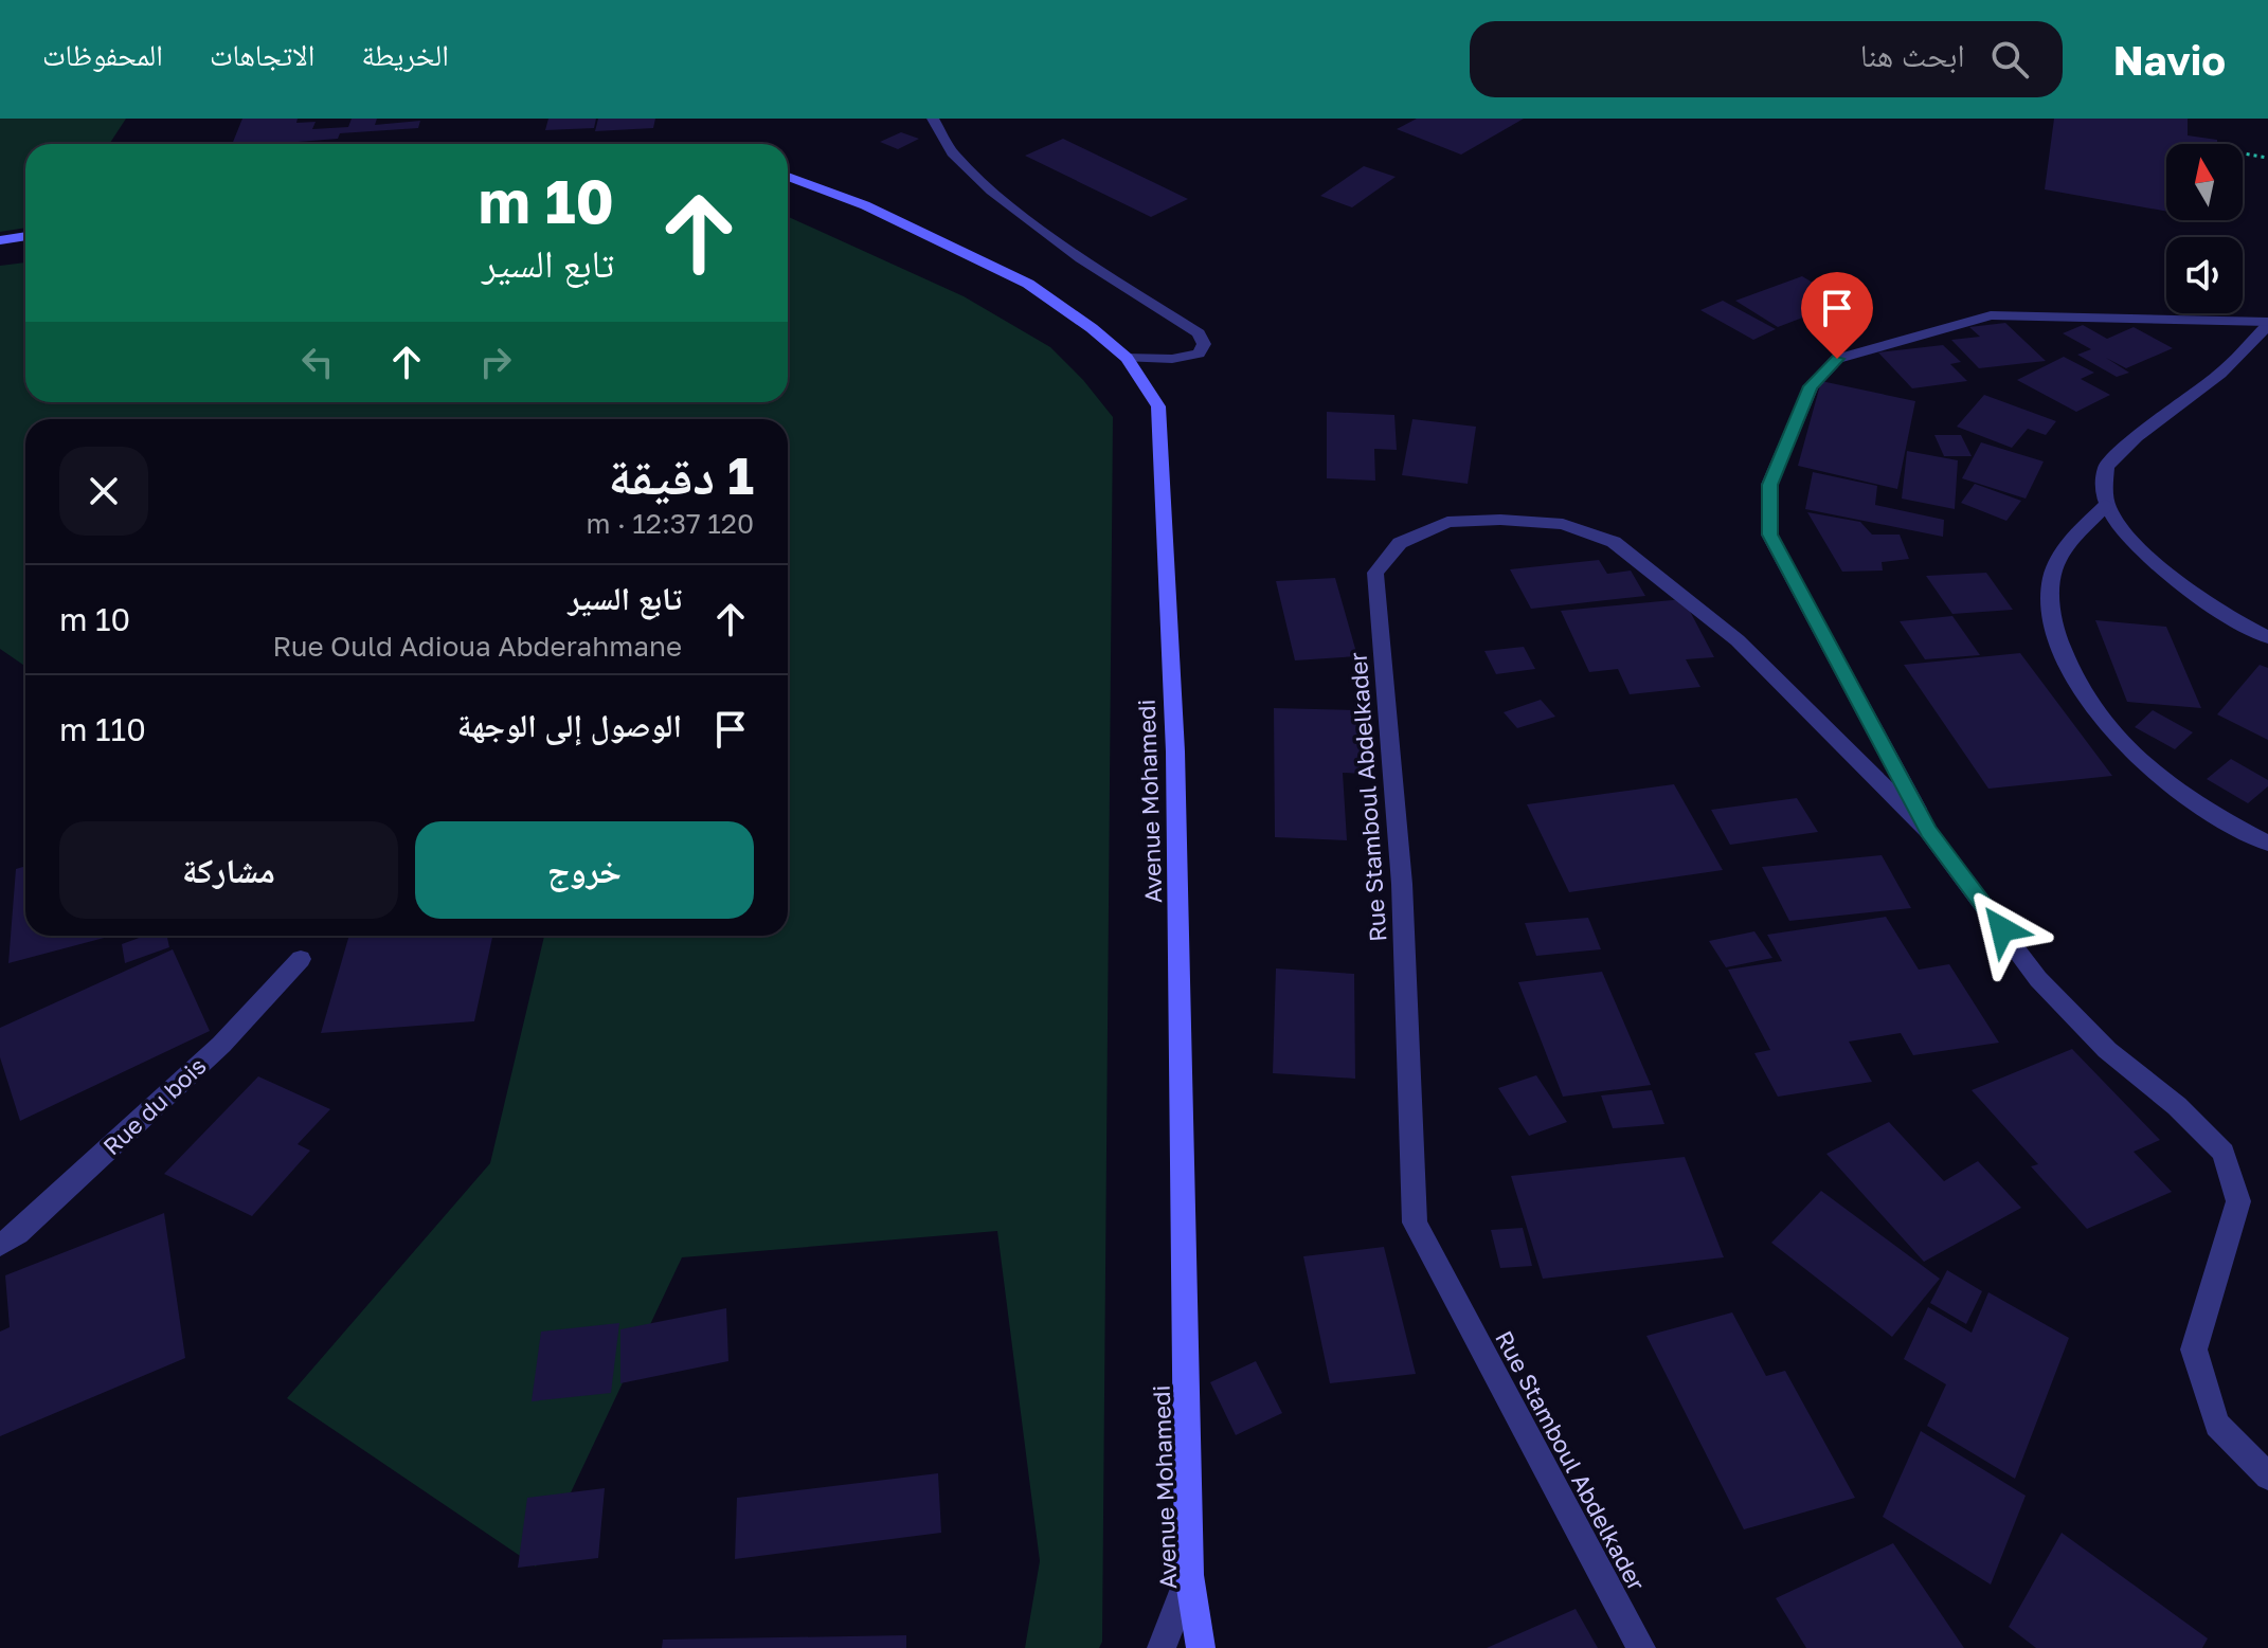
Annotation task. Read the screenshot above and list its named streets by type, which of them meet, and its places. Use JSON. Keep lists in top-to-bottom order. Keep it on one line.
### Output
{"streets":{"main road":["Avenue Mohamedi"],"street":["Rue Stamboul Abdelkader","Rue du bois"]},"north":"top","page":{"header":"Navio","search":"ابحث هنا","nav":["الخريطة","الاتجاهات","المحفوظات"],"turn":["10 m","تابع السير"],"heading":["1 دقيقة","120 m · 12:37"],"list":[{"name":"تابع السير","note":"Rue Ould Adioua Abderahmane","value":"10 m"},{"name":"الوصول إلى الوجهة","value":"110 m"}],"buttons":["خروج","مشاركة"]}}
